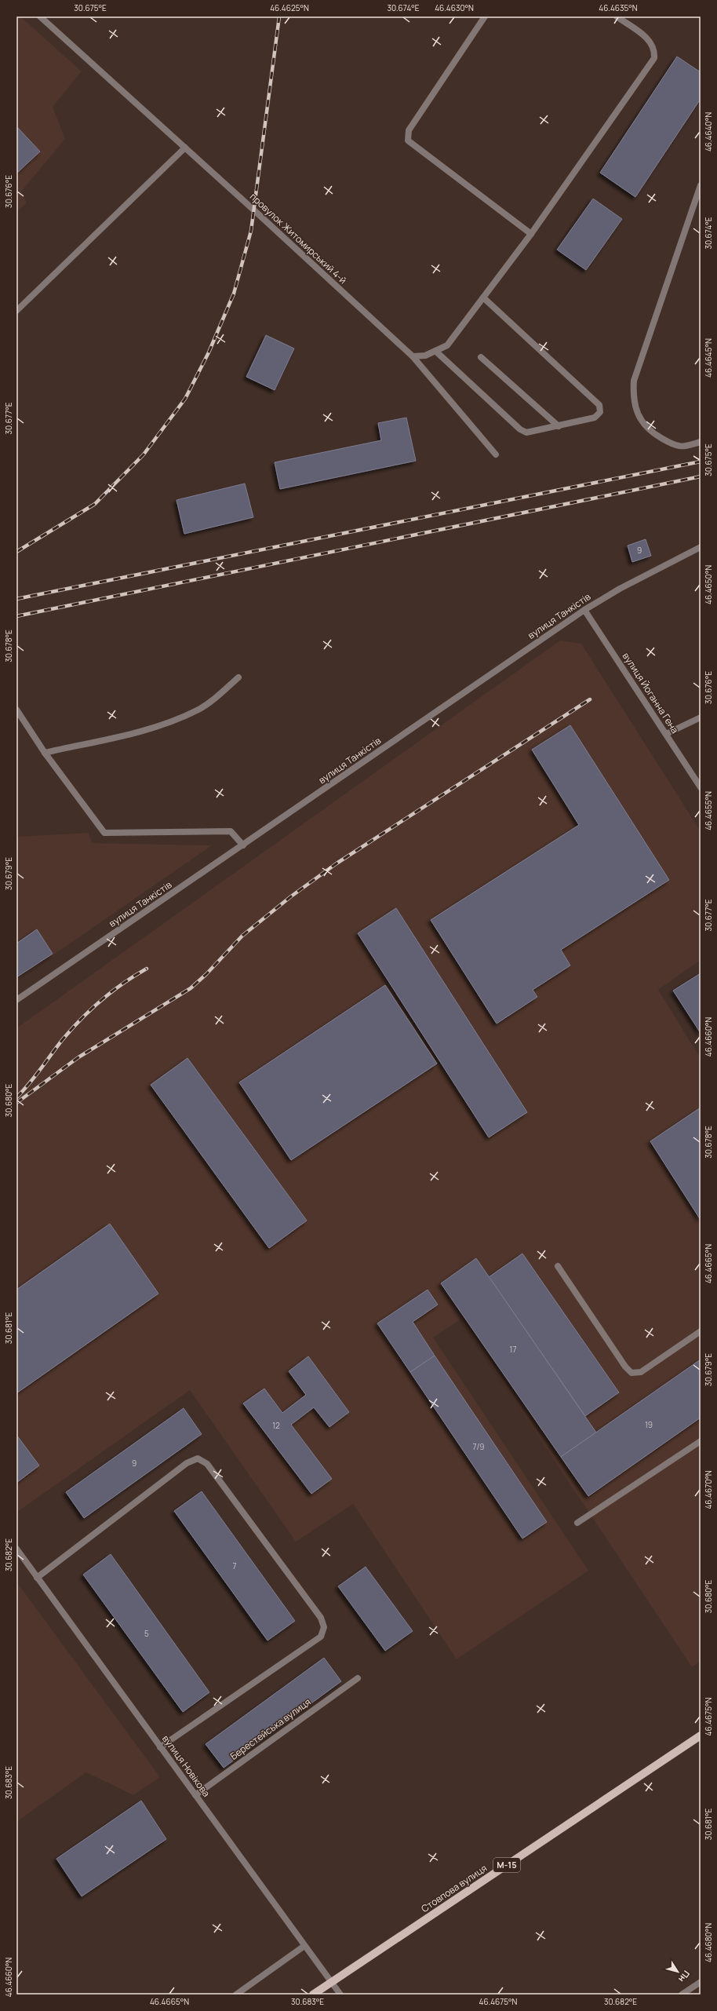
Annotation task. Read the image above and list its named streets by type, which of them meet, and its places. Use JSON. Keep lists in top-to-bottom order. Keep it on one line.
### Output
{"streets":{"main road":["М-15","Стовпова вулиця"],"street":["провулок Житомирський 4-й","вулиця Танкістів","вулиця Йоганна Гена","Берестейська вулиця","вулиця Новікова"]},"crossings":[["вулиця Танкістів","вулиця Йоганна Гена"],["Берестейська вулиця","вулиця Новікова"],["вулиця Новікова","Стовпова вулиця"]],"house_numbers":["9","17","19","12","7/9","9","7","5"],"north":"bottom right","coordinates":["30.675°E","46.4625°N","30.674°E","46.4630°N","46.4635°N","46.4640°N","30.676°E","46.4645°N","30.677°E","46.4650°N","30.678°E","46.4655°N","30.679°E","46.4660°N","30.680°E","46.4665°N","30.681°E","46.4670°N","30.682°E","46.4675°N","30.683°E","46.4680°N"]}
